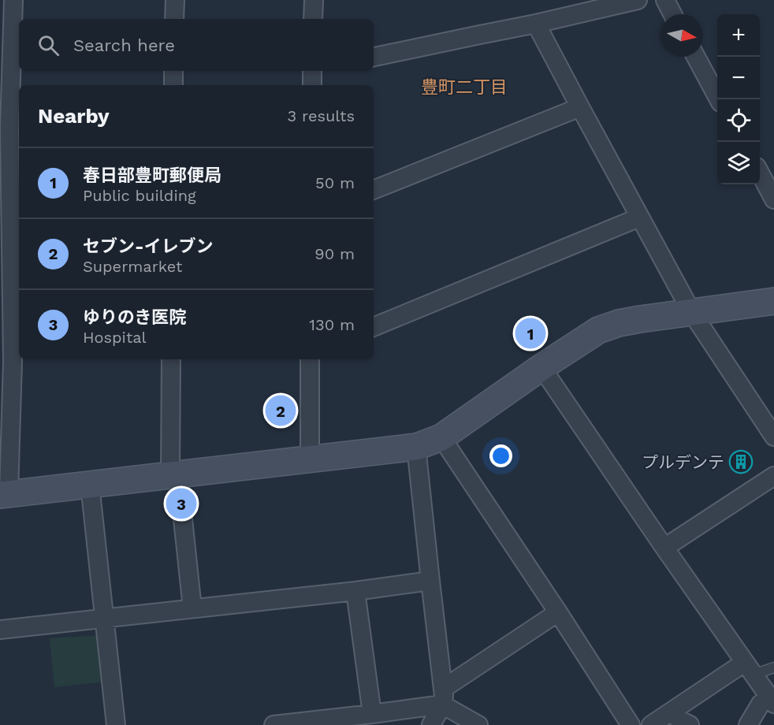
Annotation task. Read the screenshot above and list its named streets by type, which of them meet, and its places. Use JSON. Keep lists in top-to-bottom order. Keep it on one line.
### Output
{"districts":["豊町二丁目"],"places":{"building":["プルデンテ"]},"north":"right","page":{"map_buttons":["+","−"],"search":"Search here","heading":["Nearby","3 results"],"list":[{"mark":"1","name":"春日部豊町郵便局","note":"Public building","value":"50 m"},{"mark":"2","name":"セブン-イレブン","note":"Supermarket","value":"90 m"},{"mark":"3","name":"ゆりのき医院","note":"Hospital","value":"130 m"}],"pins":["1","2","3"]}}
